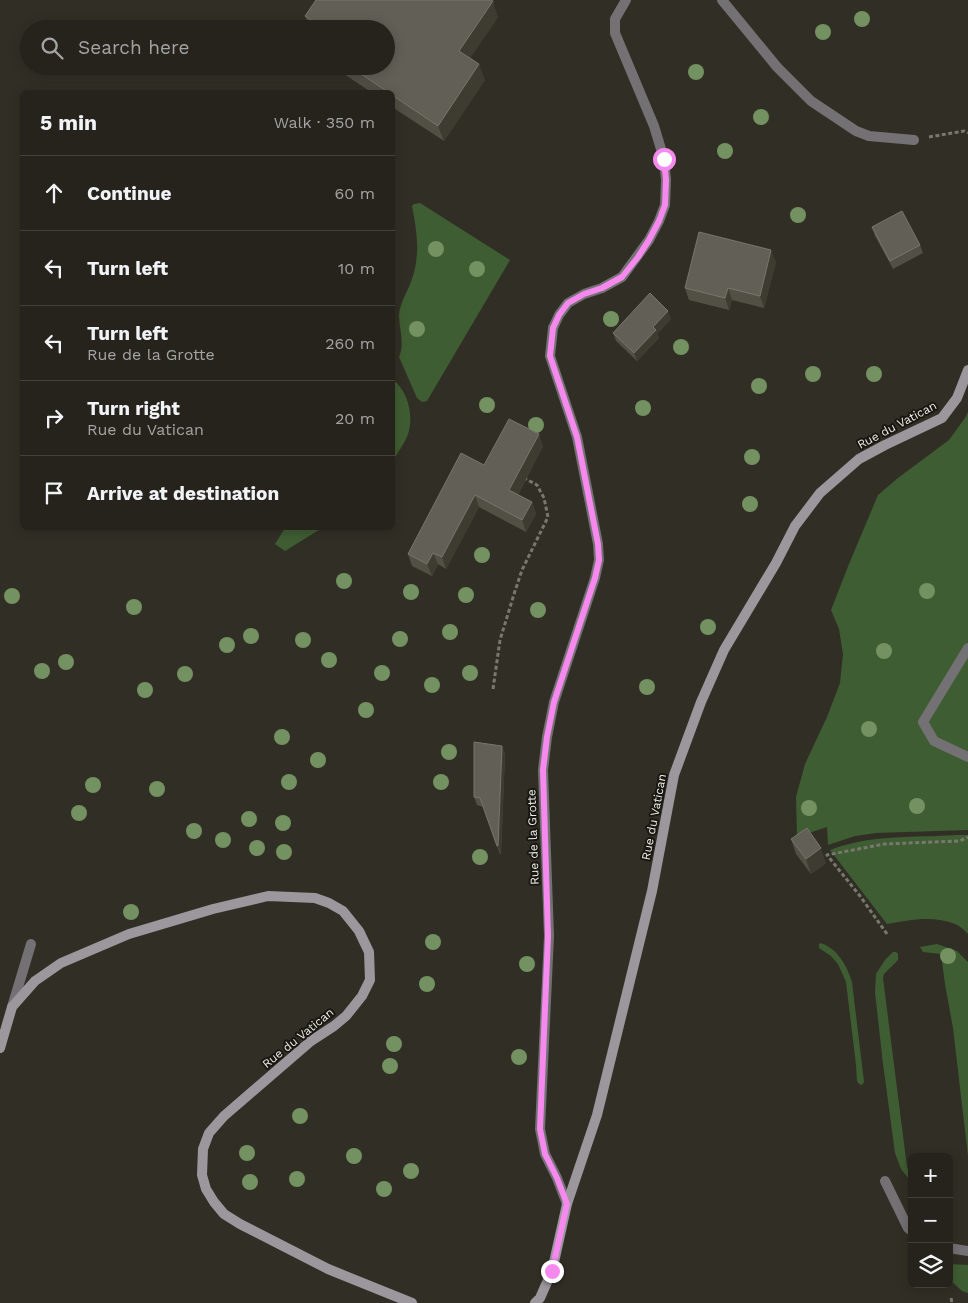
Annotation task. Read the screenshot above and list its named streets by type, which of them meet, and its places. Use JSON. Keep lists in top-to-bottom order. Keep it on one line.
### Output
{"streets":{"street":["Rue du Vatican","Rue de la Grotte"]},"crossings":[["Rue du Vatican","Rue de la Grotte"]],"page":{"search":"Search here","heading":["5 min","Walk · 350 m"],"list":[["Continue","60 m"],["Turn left","10 m"],["Turn left","Rue de la Grotte","260 m"],["Turn right","Rue du Vatican","20 m"],"Arrive at destination"],"map_buttons":["+","−"]}}
